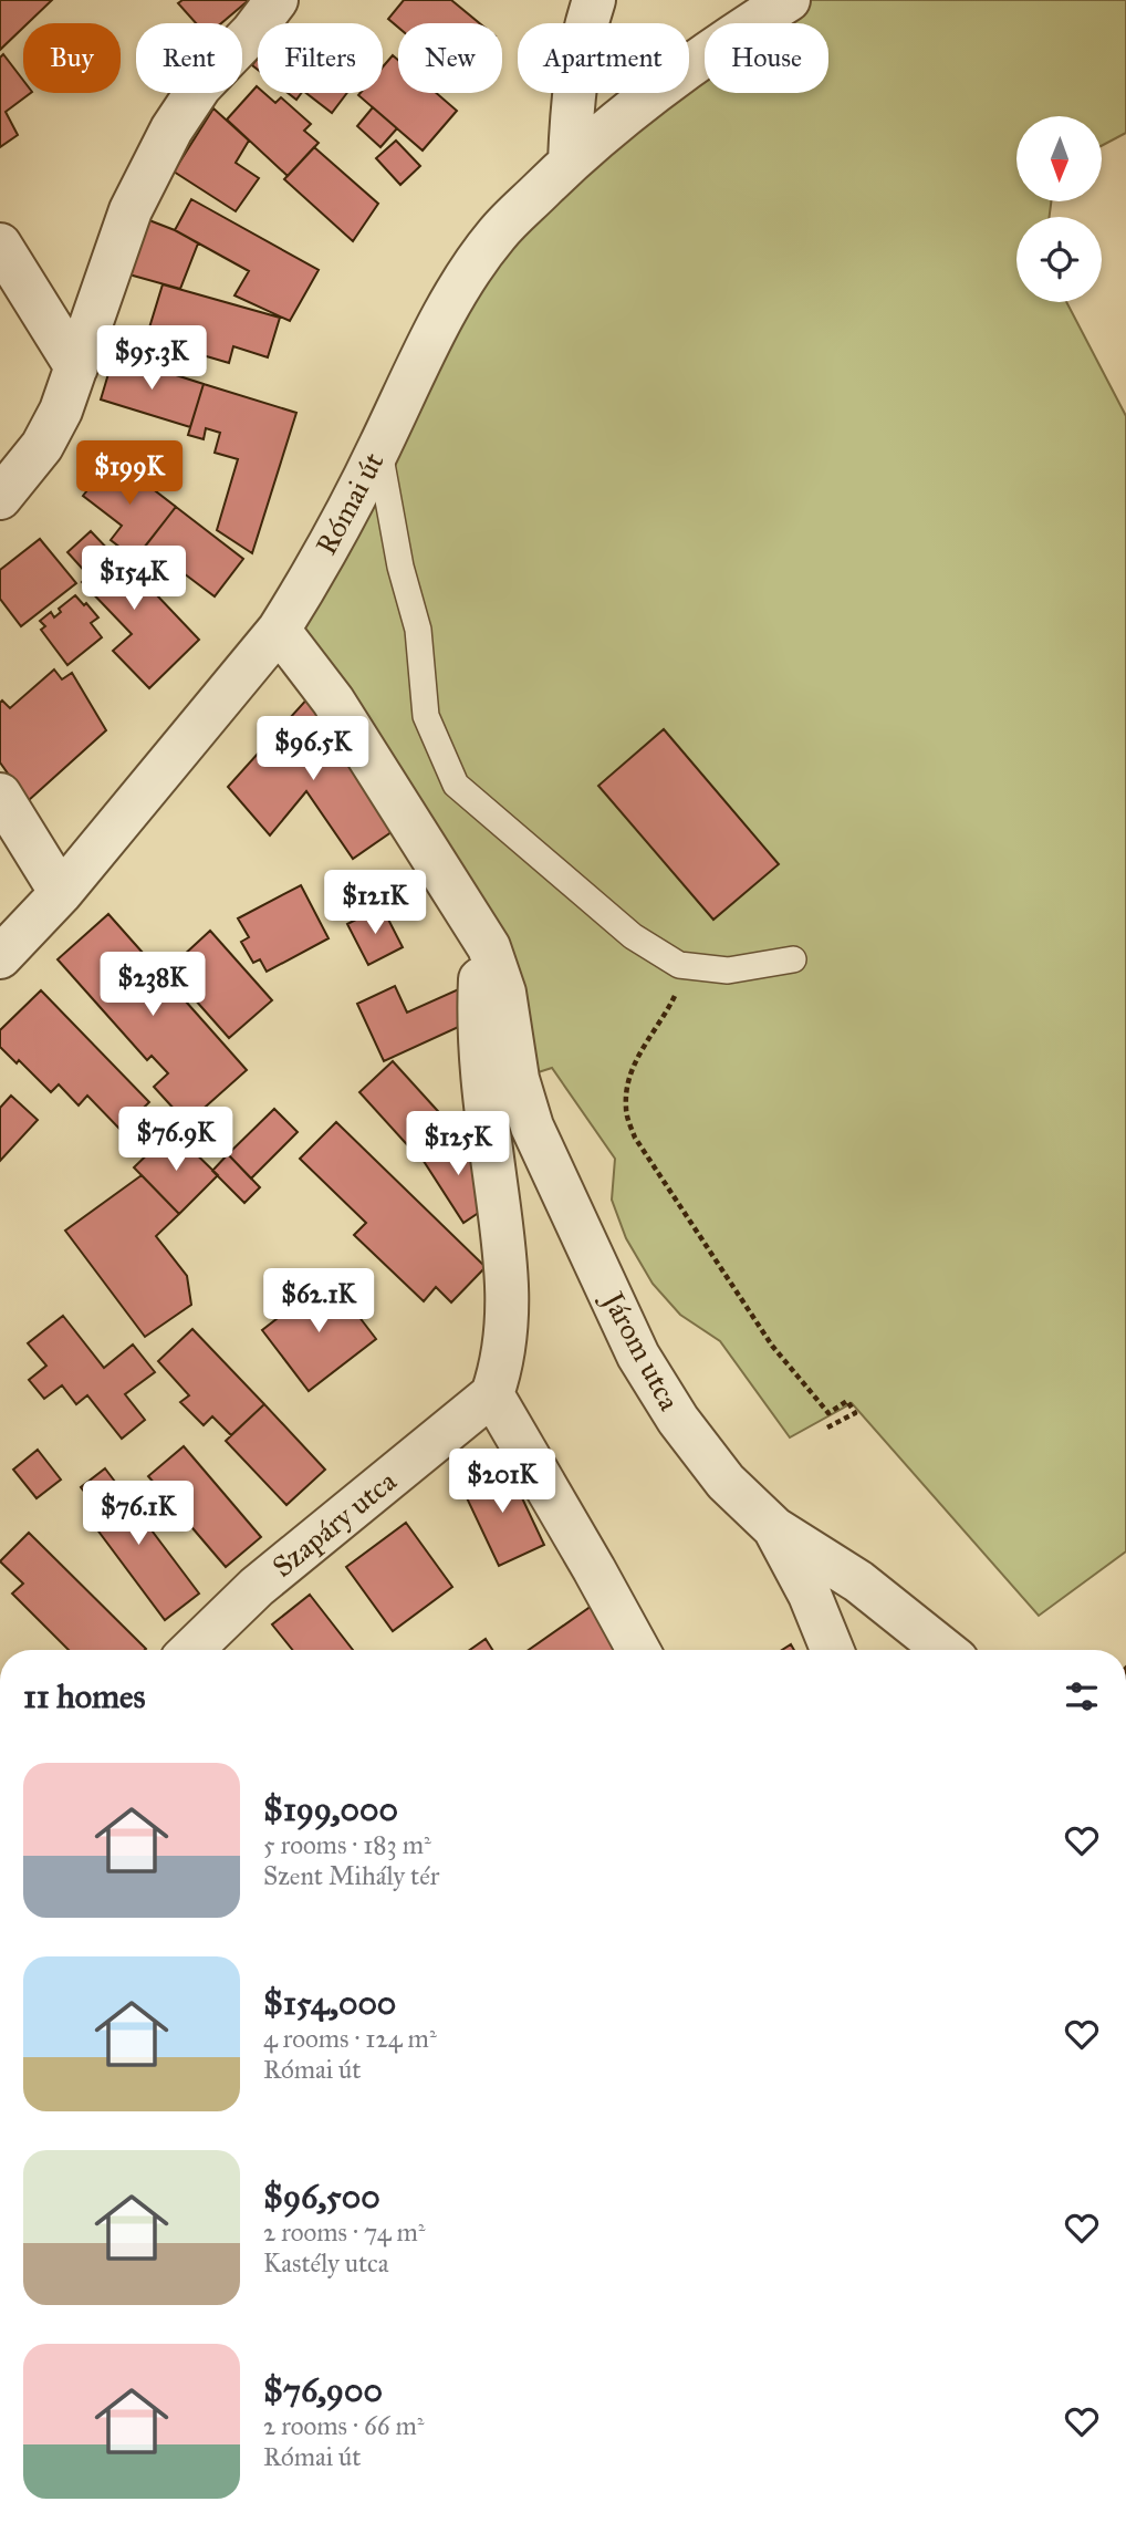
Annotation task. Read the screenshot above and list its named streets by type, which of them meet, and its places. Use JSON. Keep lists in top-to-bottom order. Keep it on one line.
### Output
{"streets":{"street":["Római út","Járom utca","Szapáry utca"]},"crossings":[["Római út","Járom utca"]],"north":"bottom","page":{"chip":["Buy","Rent","Filters","New","Apartment","House"],"price":["$95.3K","$199K","$154K","$96.5K","$121K","$238K","$76.9K","$125K","$62.1K","$201K","$76.1K"],"heading":"11 homes","list":[{"name":"$199,000","note":"5 rooms · 183 m² · Szent Mihály tér"},{"name":"$154,000","note":"4 rooms · 124 m² · Római út"},{"name":"$96,500","note":"2 rooms · 74 m² · Kastély utca"},{"name":"$76,900","note":"2 rooms · 66 m² · Római út"}]}}
